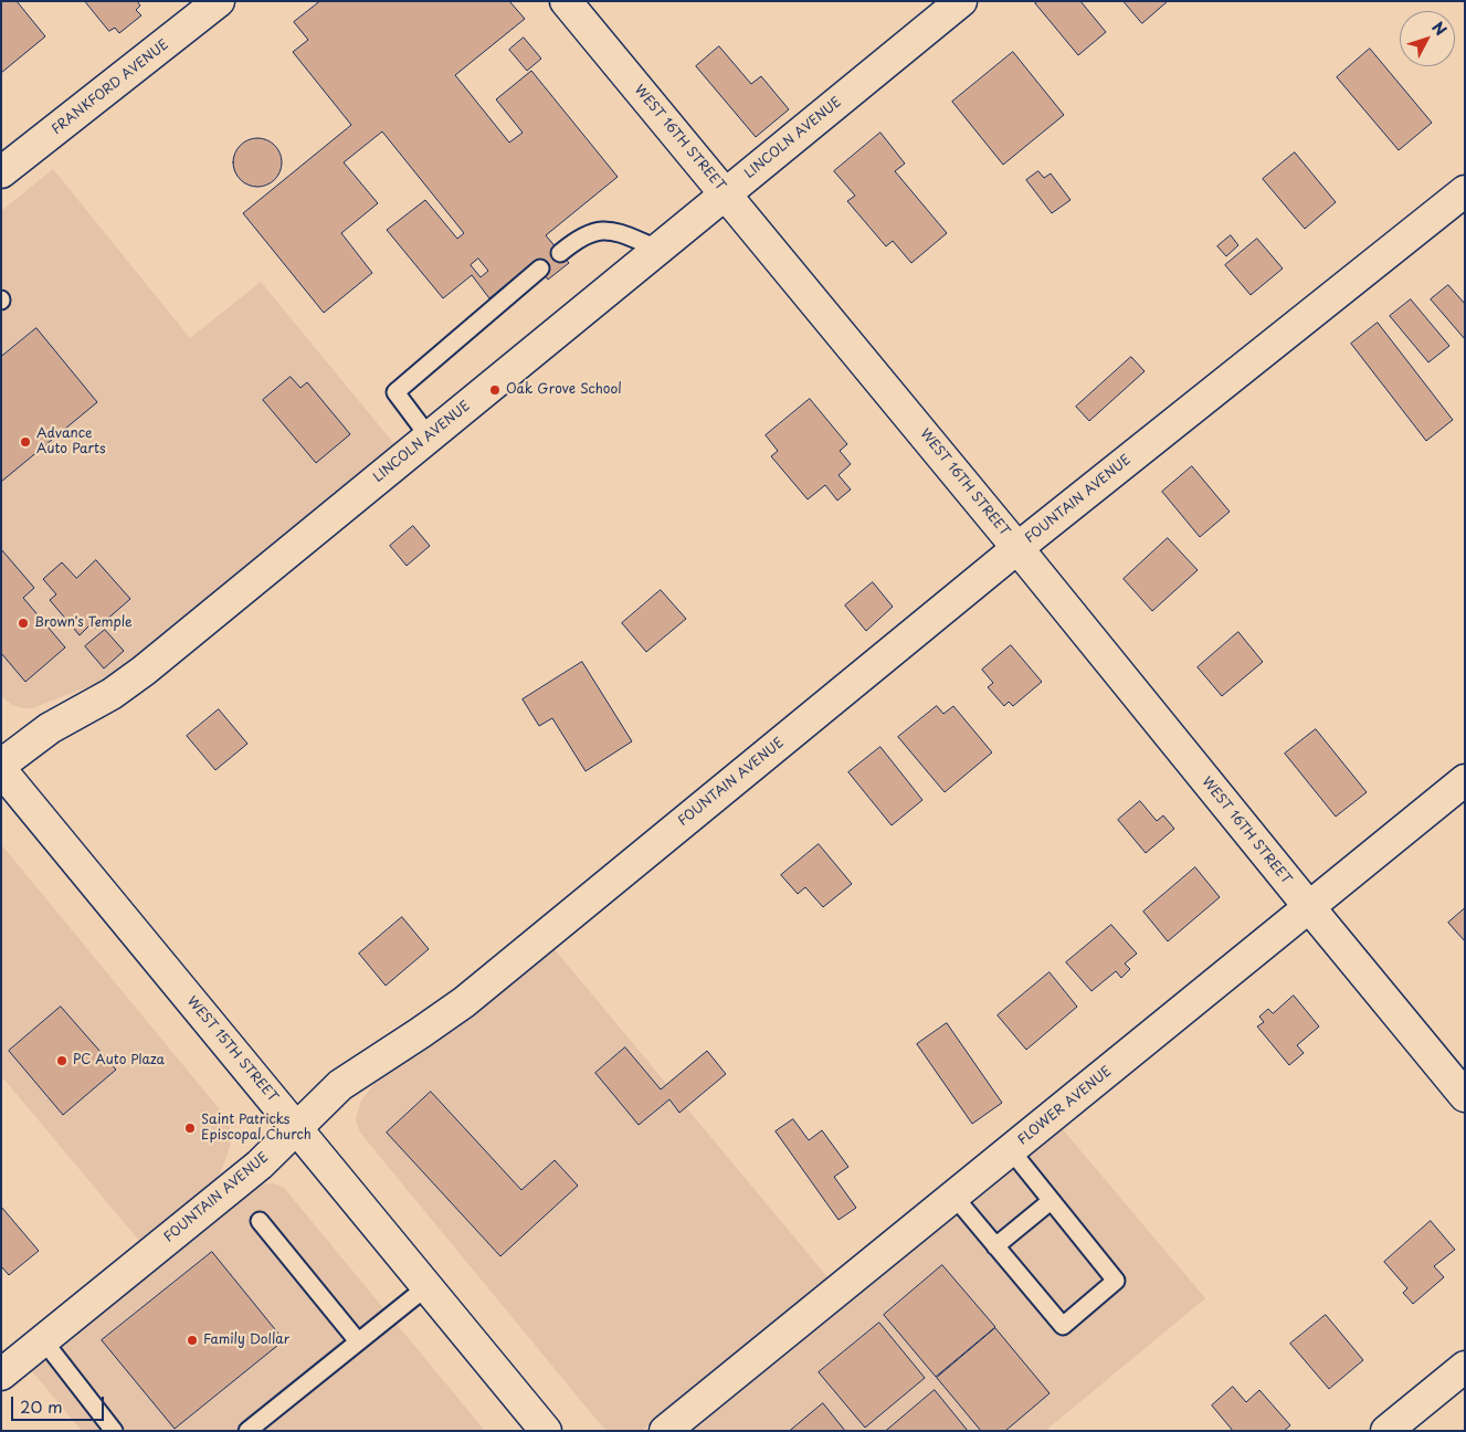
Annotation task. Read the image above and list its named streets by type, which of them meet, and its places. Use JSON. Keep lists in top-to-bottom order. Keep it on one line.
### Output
{"streets":{"main road":["FRANKFORD AVENUE","WEST 16TH STREET","LINCOLN AVENUE","FOUNTAIN AVENUE","WEST 15TH STREET","FLOWER AVENUE"]},"crossings":[["WEST 16TH STREET","LINCOLN AVENUE"],["WEST 16TH STREET","FOUNTAIN AVENUE"],["WEST 16TH STREET","FLOWER AVENUE"],["FOUNTAIN AVENUE","WEST 15TH STREET"]],"places":["Oak Grove School","Advance Auto Parts","Brown's Temple","PC Auto Plaza","Saint Patricks Episcopal Church","Family Dollar"],"scale_bar":"20 m","north":"top right"}
